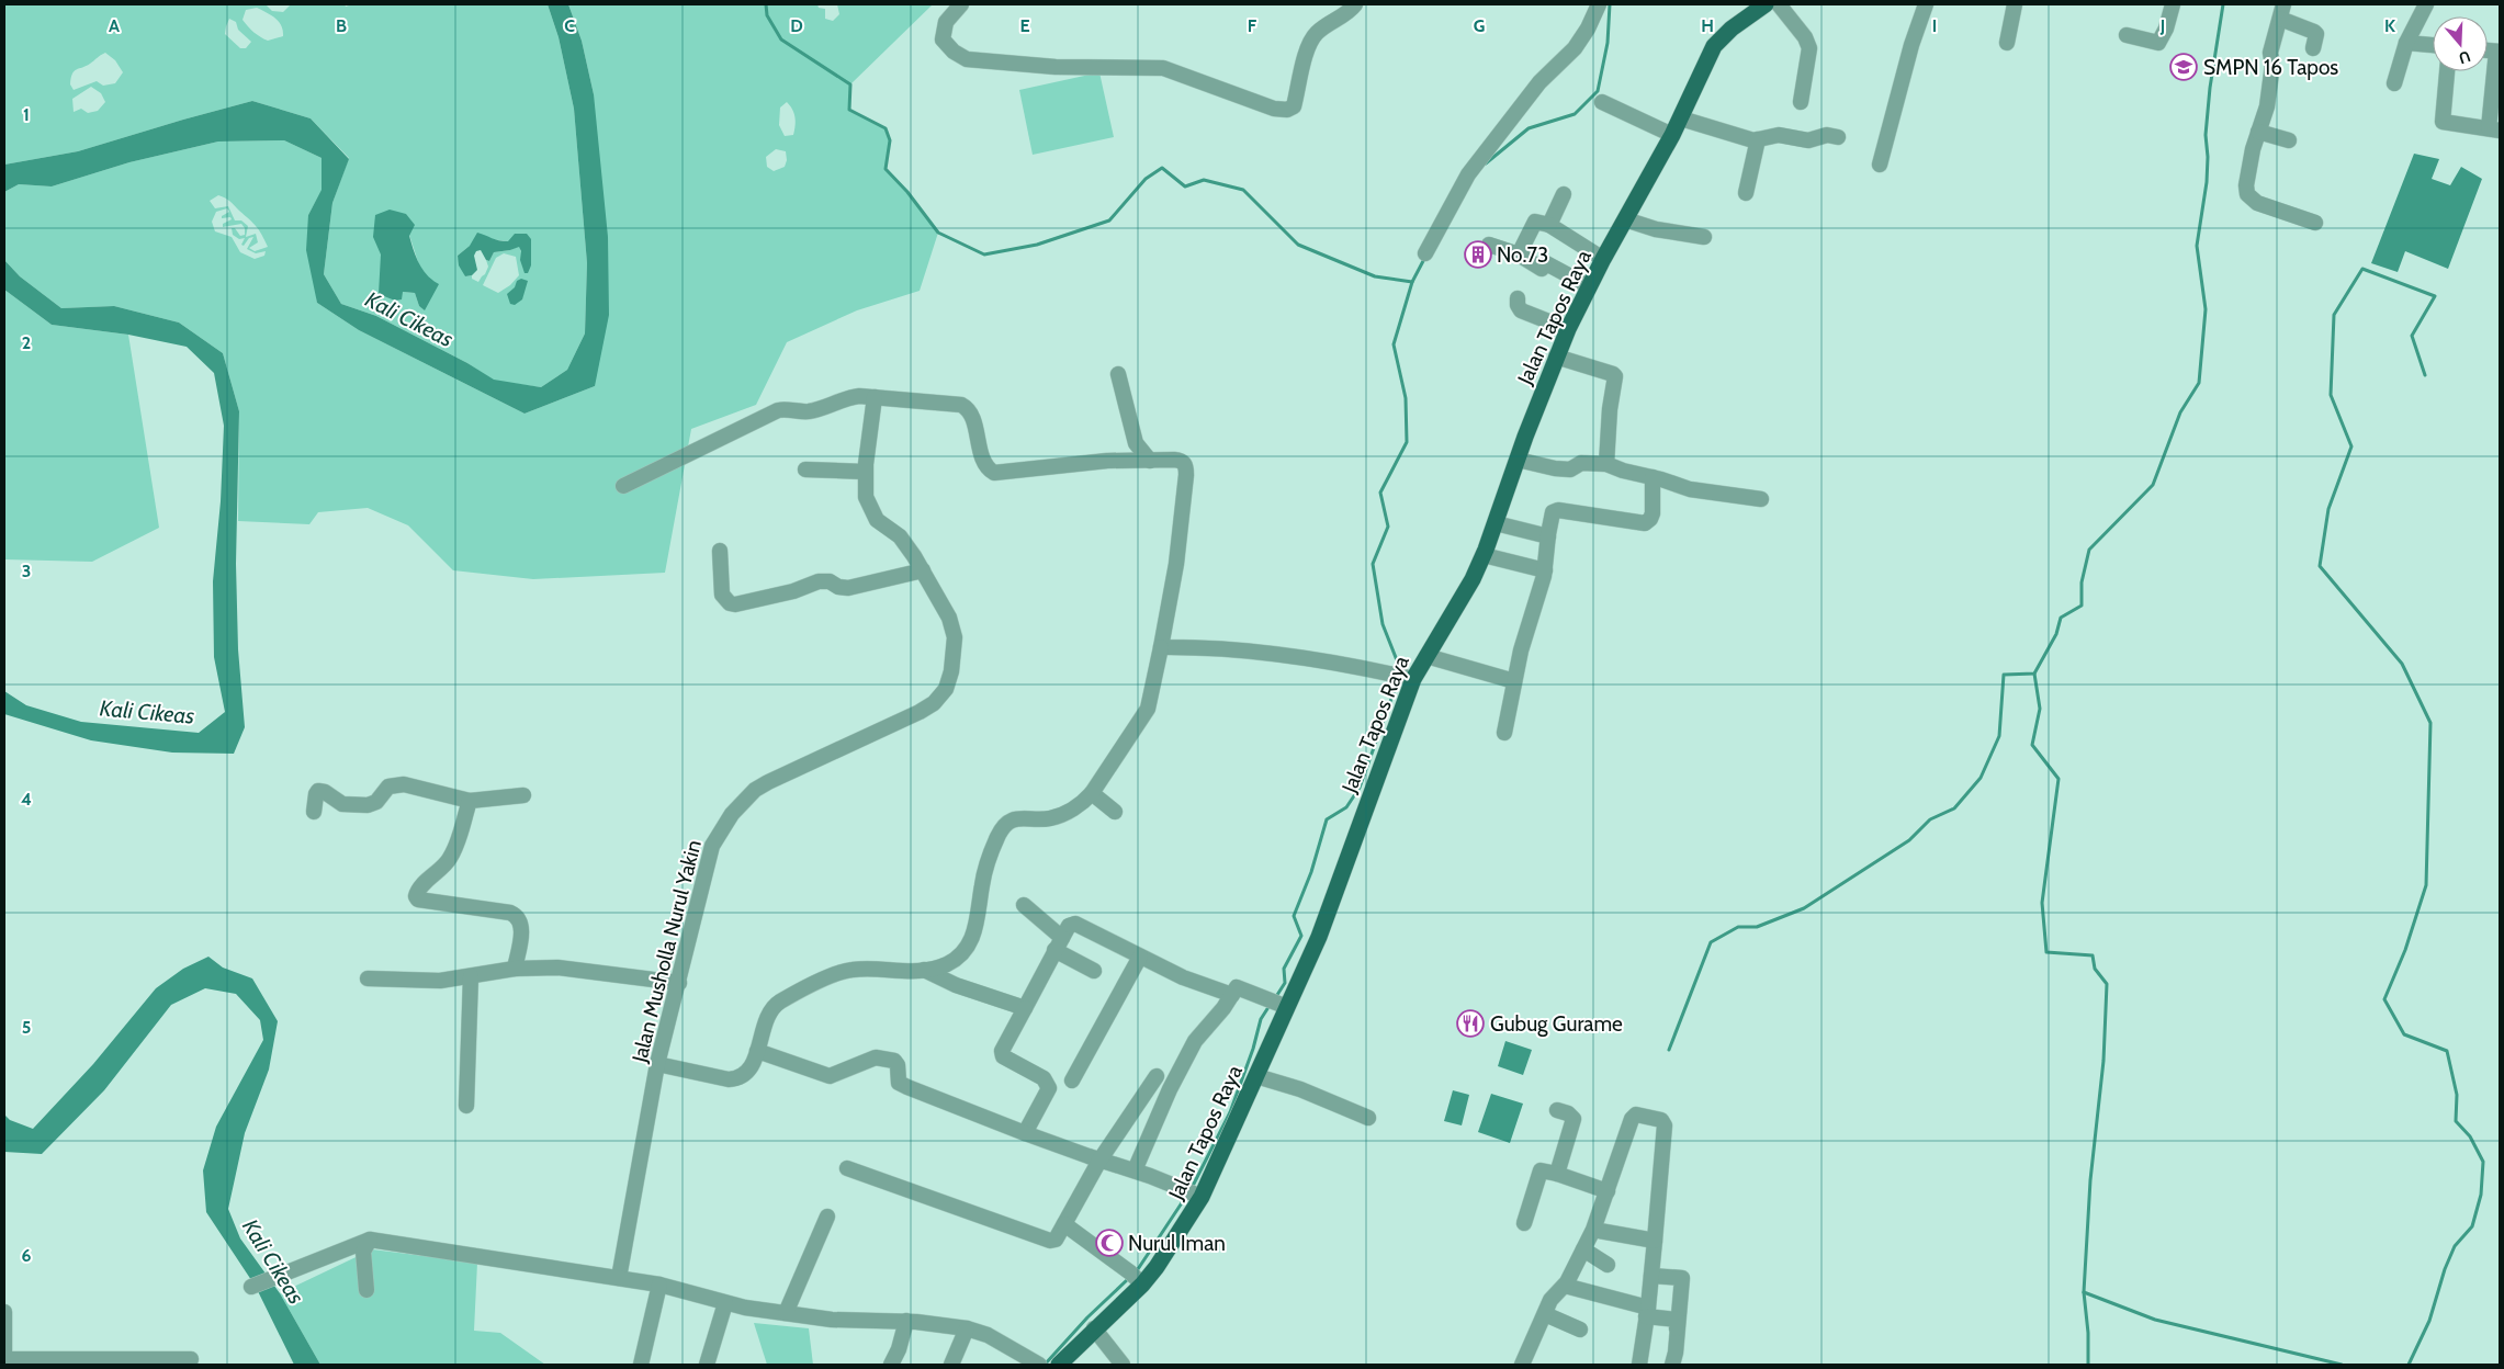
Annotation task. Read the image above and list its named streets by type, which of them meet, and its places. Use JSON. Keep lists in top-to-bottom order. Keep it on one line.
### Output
{"streets":{"main road":["Jalan Tapos Raya"],"street":["Jalan Musholla Nurul Yakin"]},"water":["Kali Cikeas"],"places":{"school or university":["SMPN 16 Tapos"],"building":["No.73"],"restaurant":["Gubug Gurame"],"mosque":["Nurul Iman"]},"north":"bottom","grid":{"columns":["A","B","C","D","E","F","G","H","I","J","K"],"rows":["1","2","3","4","5","6"]}}
